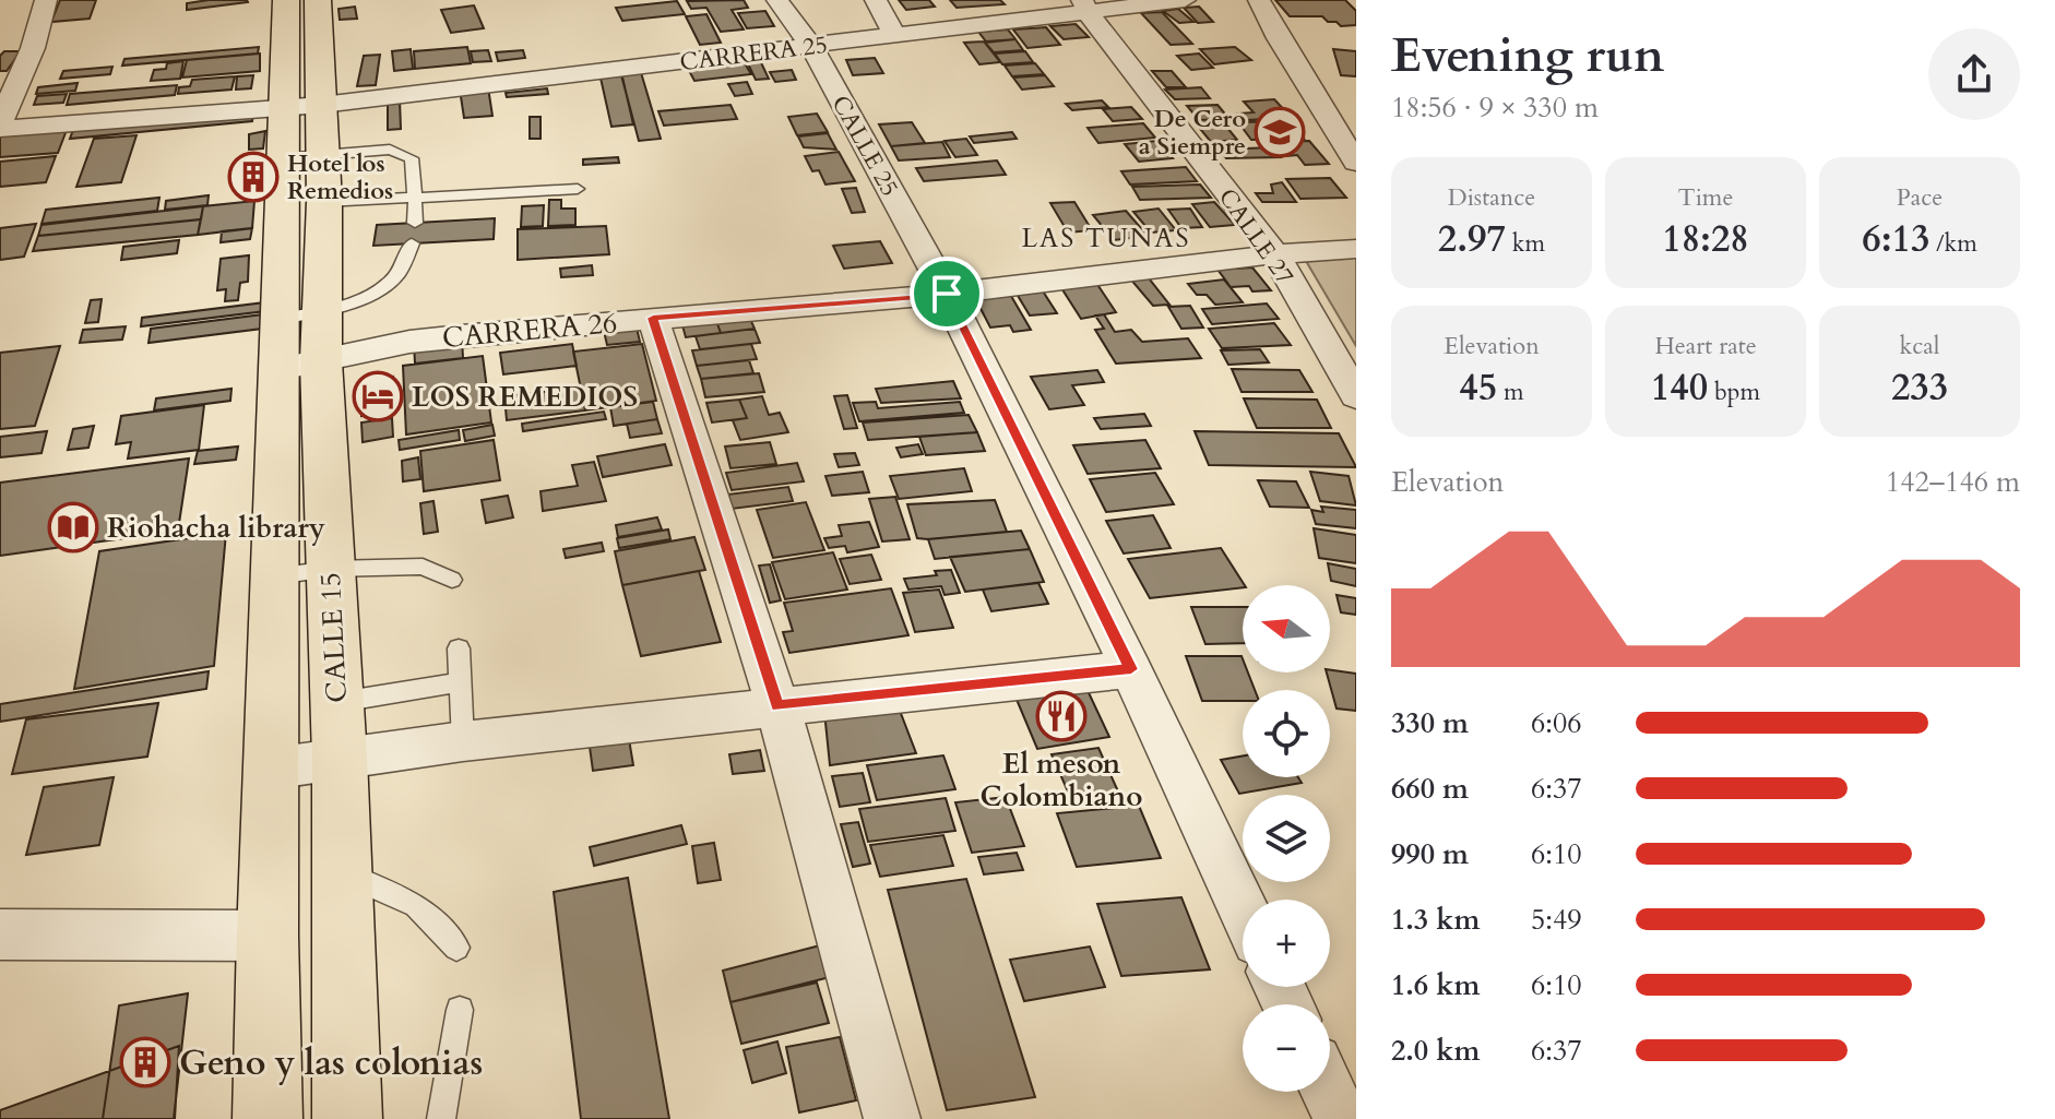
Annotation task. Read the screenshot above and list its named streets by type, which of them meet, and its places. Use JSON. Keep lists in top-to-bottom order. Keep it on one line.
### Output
{"streets":{"highway":["CALLE 15"],"street":["CARRERA 25","CALLE 25","CALLE 27","CARRERA 26"]},"crossings":[["CARRERA 25","CALLE 25"],["CARRERA 25","CALLE 27"],["CARRERA 25","CALLE 15"],["CALLE 25","CARRERA 26"],["CALLE 27","CARRERA 26"],["CARRERA 26","CALLE 15"]],"districts":["LAS TUNAS"],"places":{"school or university":["De Cero a Siempre"],"building":["Hotel los Remedios","Geno y las colonias"],"hotel":["LOS REMEDIOS"],"library":["Riohacha library"],"restaurant":["El meson Colombiano"]},"north":"left","page":{"heading":["Evening run","18:56 · 9 × 330 m"],"stats":[["Distance","2.97 km"],["Time","18:28"],["Pace","6:13 /km"],["Elevation","45 m"],["Heart rate","140 bpm"],["kcal","233"]],"chart":["Elevation","142–146 m"],"map_buttons":["+","−"],"list":[{"name":"330 m","note":"6:06"},{"name":"660 m","note":"6:37"},{"name":"990 m","note":"6:10"},{"name":"1.3 km","note":"5:49"},{"name":"1.6 km","note":"6:10"},{"name":"2.0 km","note":"6:37"}]}}
